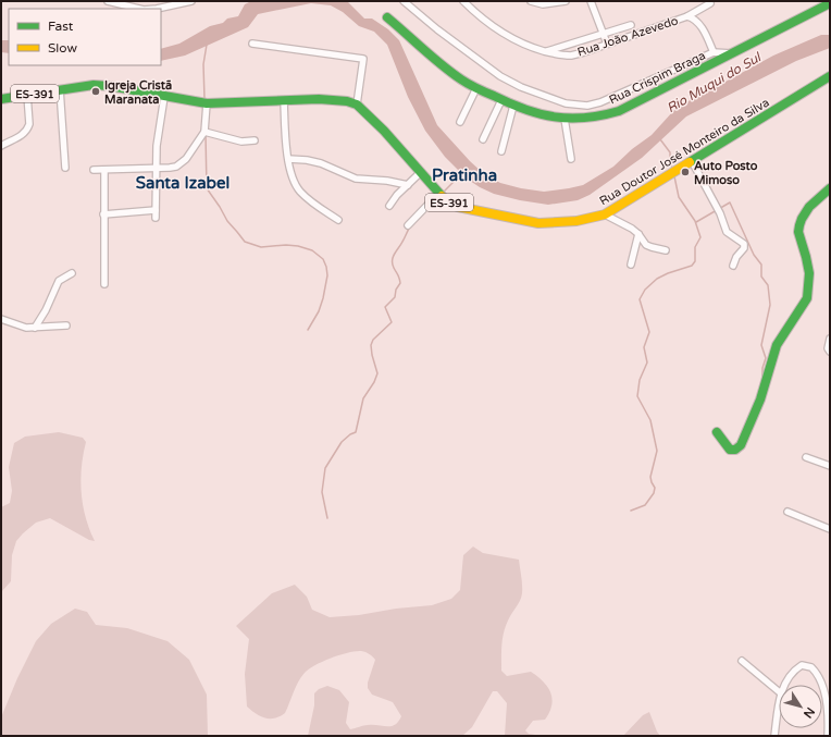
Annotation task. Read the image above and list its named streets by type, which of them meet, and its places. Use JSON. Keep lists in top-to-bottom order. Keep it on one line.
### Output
{"streets":{"main road":["Rua Crispim Braga","ES-391","Rua Doutor José Monteiro da Silva"],"street":["Rua João Azevedo"]},"crossings":[["ES-391","Rua Doutor José Monteiro da Silva"]],"districts":["Pratinha","Santa Izabel"],"water":["Rio Muqui do Sul"],"places":["Igreja Cristã Maranata","Auto Posto Mimoso"],"legend":["Fast","Slow"],"north":"bottom right"}
